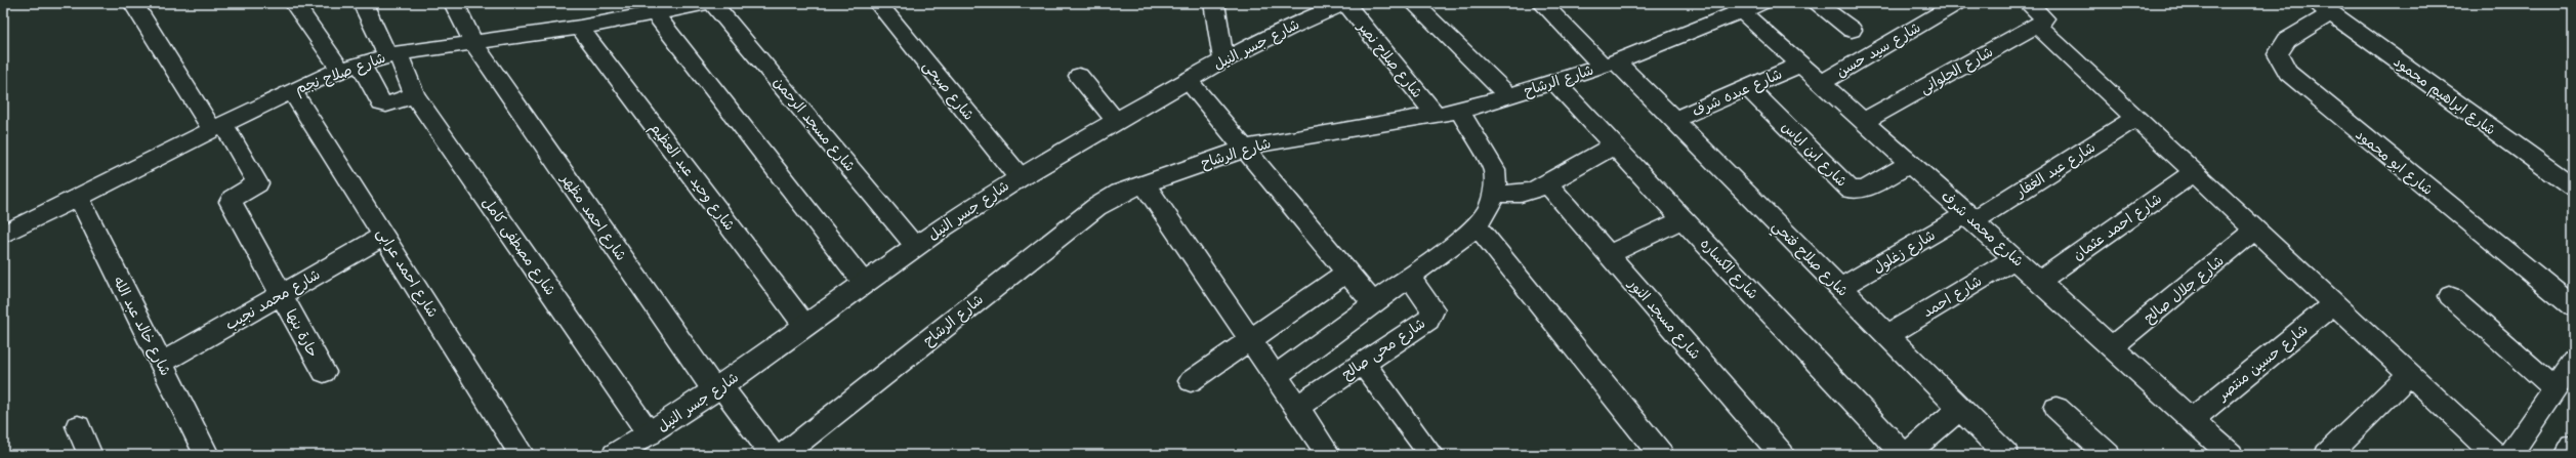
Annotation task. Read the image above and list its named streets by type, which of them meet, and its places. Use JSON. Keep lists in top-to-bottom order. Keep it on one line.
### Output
{"streets":{"street":["شارع جسر النيل","شارع سيد حسن","شارع صلاح نصر","شارع الحلوانى","شارع صلاح نجم","شارع الرشاح","شارع صبحى","شارع عبده شرف","شارع ابراهيم محمود","شارع مسجد الرحمن","شارع ابن اياس","شارع ابو محمود","شارع عبد الغفار","شارع وحيد عبد العظيم","شارع احمد مظهر","شارع احمد عثمان","شارع محمد شرف","شارع مصطفى كامل","شارع زغلول","شارع صلاح فتحي","شارع الكساره","شارع احمد عرابى","شارع جلال صالح","شارع احمد","شارع محمد نجيب","شارع مسجد النور","شارع خالد عبد الله","حارة بنها","شارع محى صالح","شارع حسين منتصر"]},"crossings":[["شارع جسر النيل","شارع صلاح نصر"],["شارع جسر النيل","شارع صبحى"],["شارع جسر النيل","شارع مسجد الرحمن"],["شارع جسر النيل","شارع وحيد عبد العظيم"],["شارع جسر النيل","شارع احمد مظهر"],["شارع جسر النيل","شارع مصطفى كامل"],["شارع سيد حسن","شارع محمد شرف"],["شارع صلاح نصر","شارع الرشاح"],["شارع الحلوانى","شارع محمد شرف"],["شارع صلاح نجم","شارع وحيد عبد العظيم"],["شارع صلاح نجم","شارع احمد مظهر"],["شارع صلاح نجم","شارع مصطفى كامل"],["شارع صلاح نجم","شارع احمد عرابى"],["شارع صلاح نجم","شارع خالد عبد الله"],["شارع صلاح نجم","حارة بنها"],["شارع الرشاح","شارع محمد شرف"],["شارع الرشاح","شارع صلاح فتحي"],["شارع الرشاح","شارع الكساره"],["شارع عبده شرف","شارع ابن اياس"],["شارع عبده شرف","شارع محمد شرف"],["شارع عبده شرف","شارع صلاح فتحي"],["شارع ابراهيم محمود","شارع ابو محمود"],["شارع ابن اياس","شارع محمد شرف"],["شارع عبد الغفار","شارع محمد شرف"],["شارع عبد الغفار","شارع زغلول"],["شارع احمد عثمان","شارع محمد شرف"],["شارع محمد شرف","شارع زغلول"],["شارع محمد شرف","شارع جلال صالح"],["شارع محمد شرف","شارع احمد"],["شارع محمد شرف","شارع حسين منتصر"],["شارع زغلول","شارع صلاح فتحي"],["شارع صلاح فتحي","شارع احمد"],["شارع احمد عرابى","شارع محمد نجيب"],["شارع محمد نجيب","شارع خالد عبد الله"],["شارع محمد نجيب","حارة بنها"]]}
